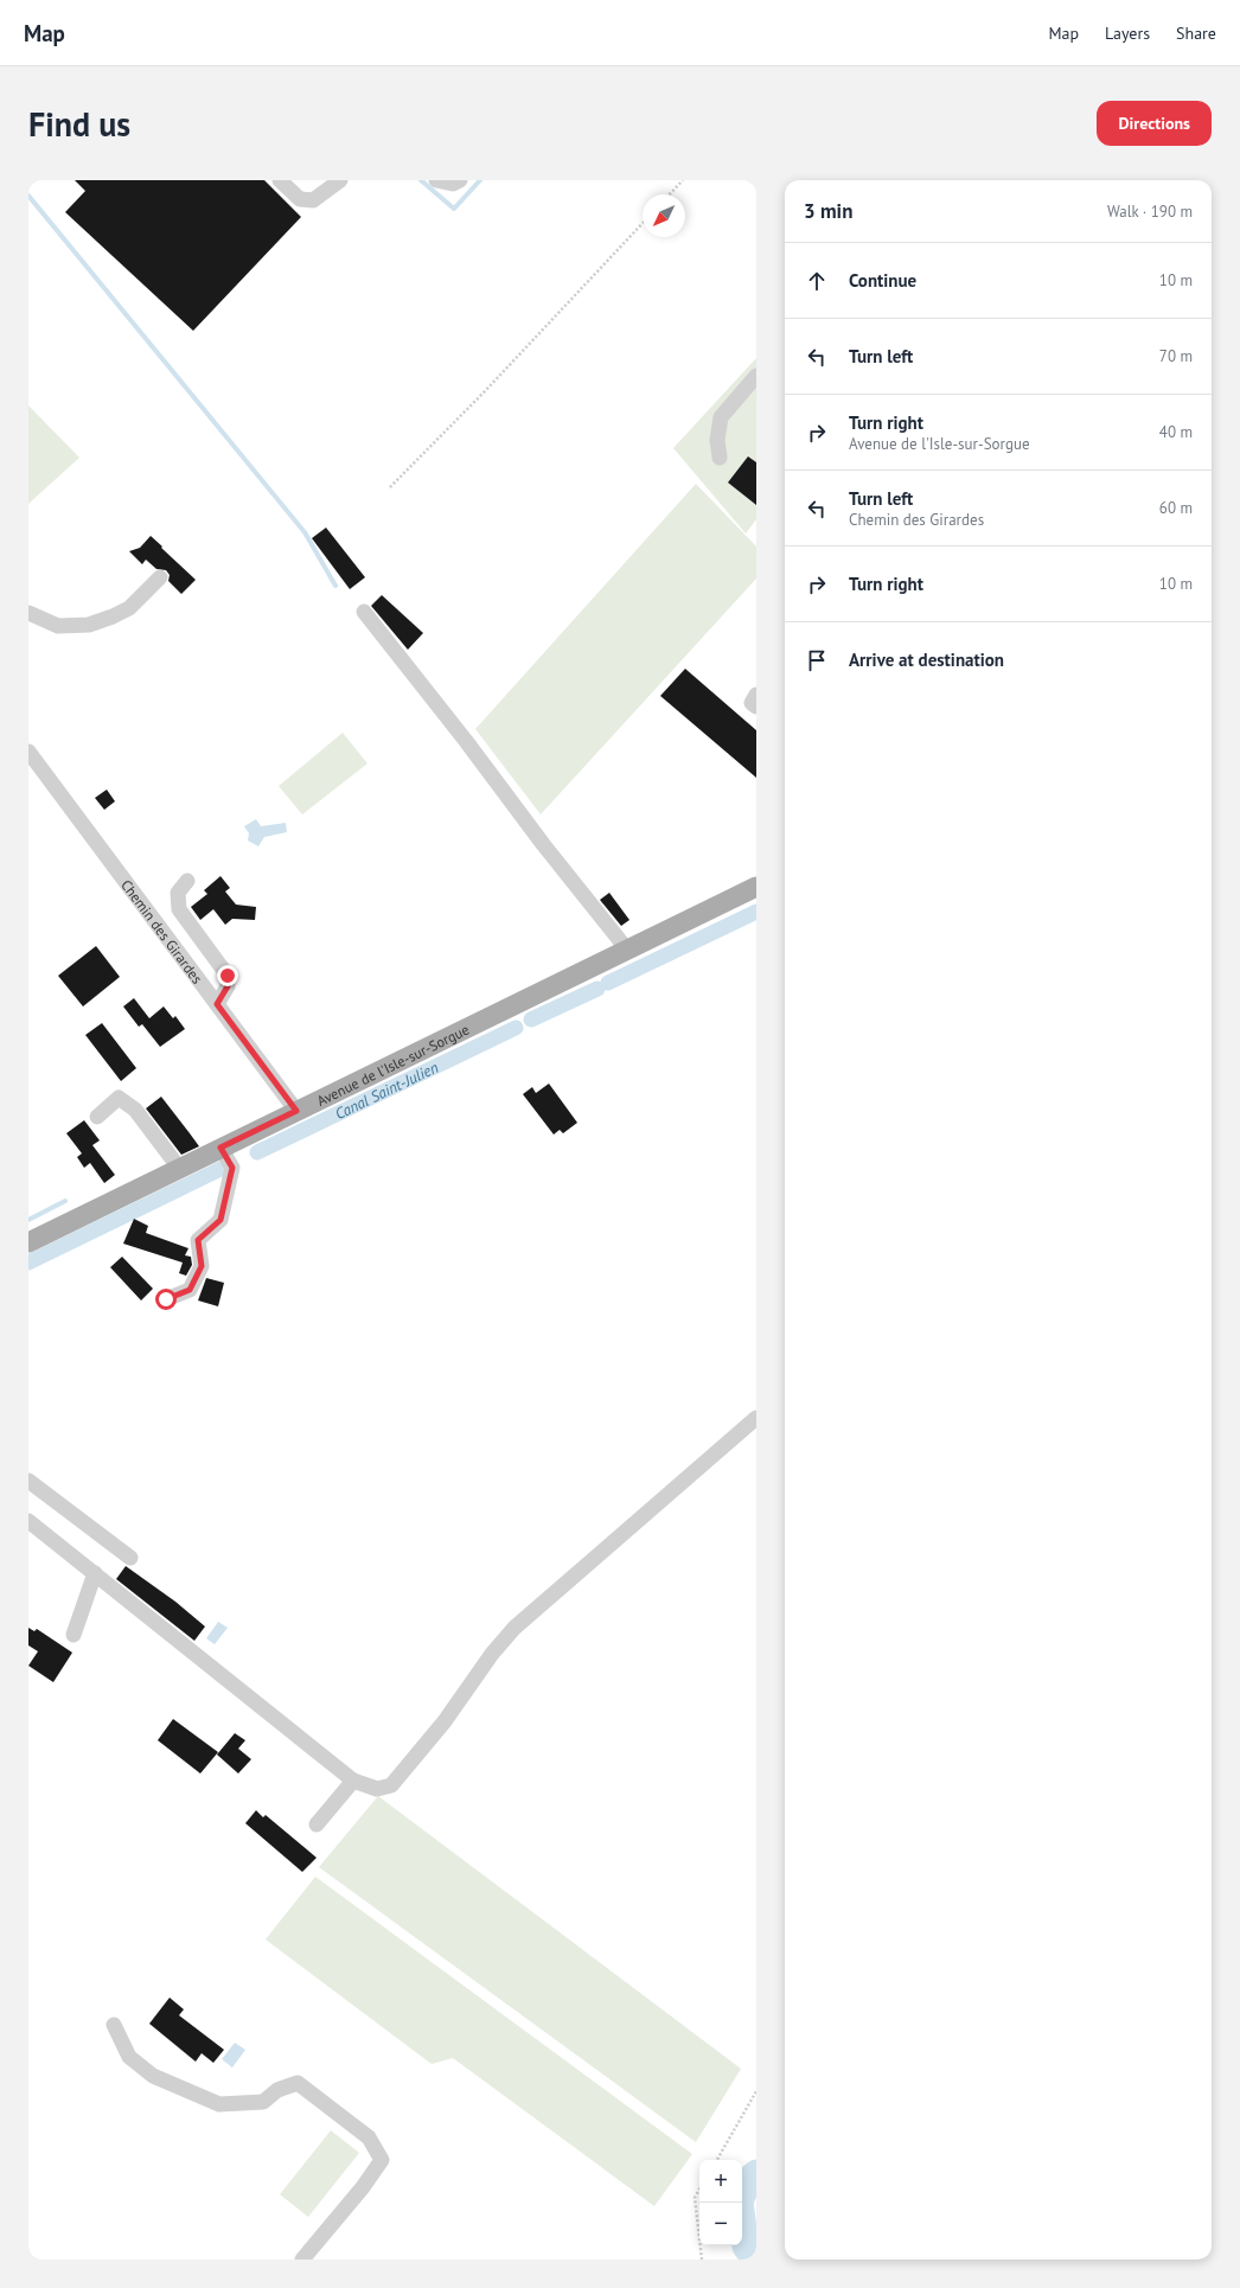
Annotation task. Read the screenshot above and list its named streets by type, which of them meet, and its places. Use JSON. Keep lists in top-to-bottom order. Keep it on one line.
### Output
{"streets":{"main road":["Avenue de l'Isle-sur-Sorgue"],"street":["Chemin des Girardes"]},"crossings":[["Chemin des Girardes","Avenue de l'Isle-sur-Sorgue"]],"water":["Canal Saint-Julien"],"north":"bottom left","page":{"header":"Map","nav":["Map","Layers","Share"],"buttons":"Directions","title":"Find us","heading":["3 min","Walk · 190 m"],"list":[["Continue","10 m"],["Turn left","70 m"],["Turn right","Avenue de l'Isle-sur-Sorgue","40 m"],["Turn left","Chemin des Girardes","60 m"],["Turn right","10 m"],"Arrive at destination"],"map_buttons":["+","−"]}}
